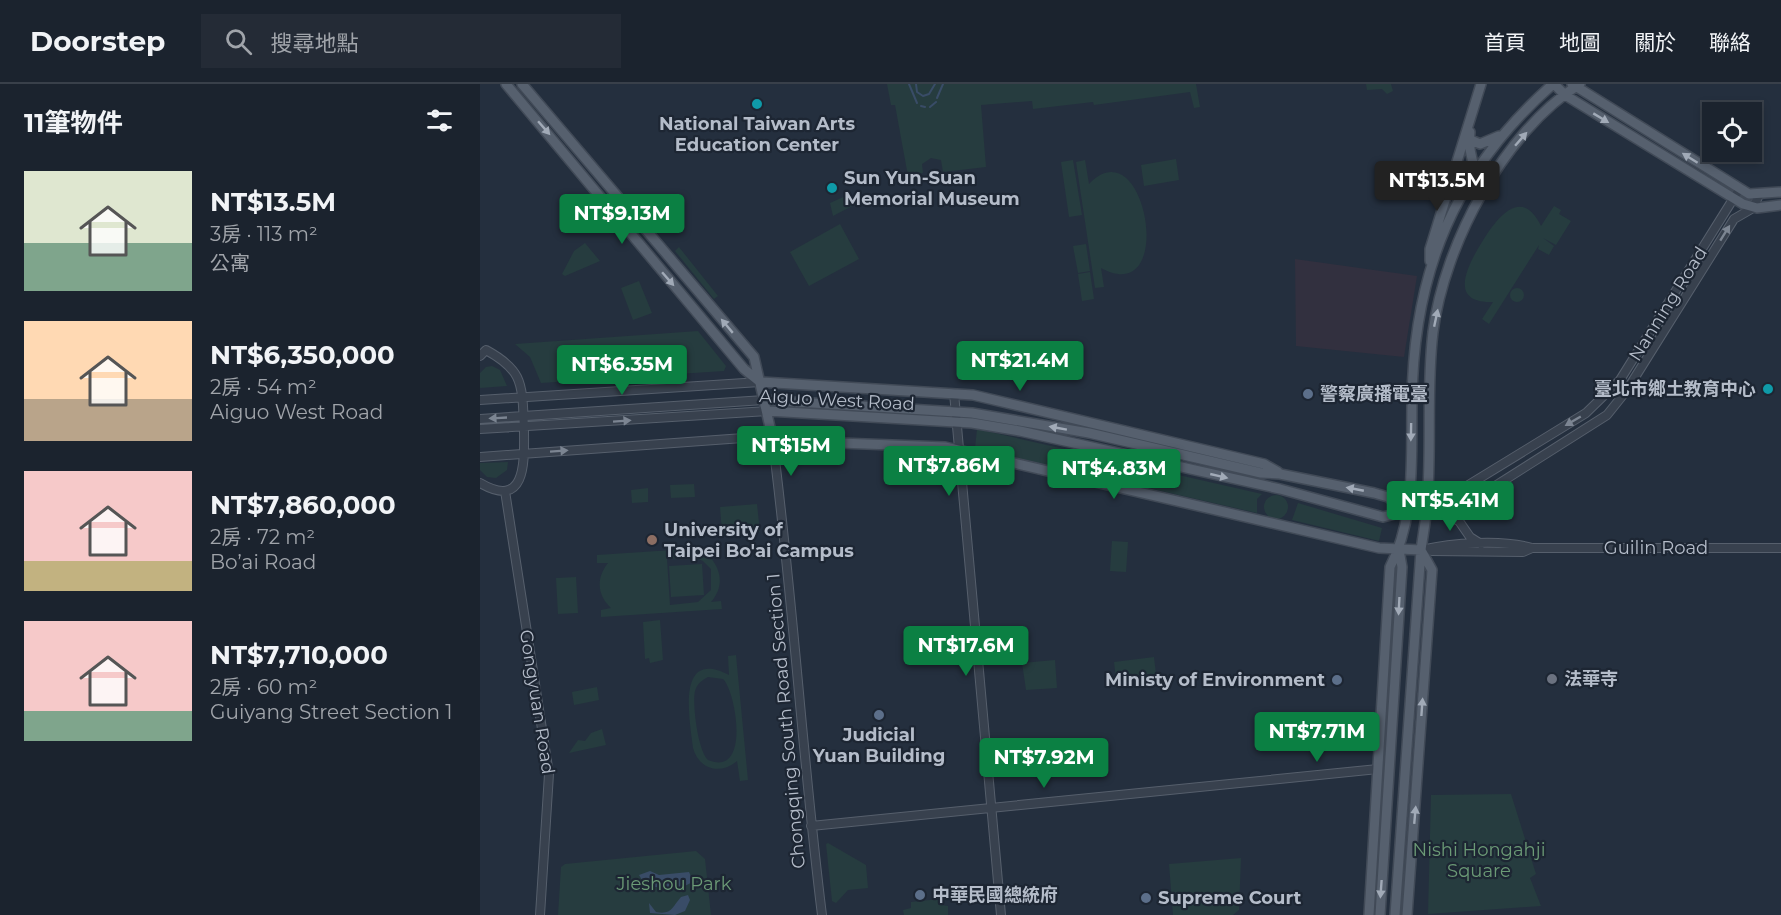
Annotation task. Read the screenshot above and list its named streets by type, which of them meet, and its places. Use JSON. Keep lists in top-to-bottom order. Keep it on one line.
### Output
{"streets":{"main road":["Aiguo West Road","Chongqing South Road Section 1"],"street":["Nanning Road","Guilin Road","Gongyuan Road"]},"crossings":[["Aiguo West Road","Chongqing South Road Section 1"]],"parks":["Nishi Hongahji Square","Jieshou Park"],"places":["National Taiwan Arts Education Center","Sun Yun-Suan Memorial Museum","臺北市鄉土教育中心","警察廣播電臺","University of Taipei Bo'ai Campus","法華寺","Ministy of Environment","Judicial Yuan Building","中華民國總統府","Supreme Court"],"page":{"header":"Doorstep","search":"搜尋地點","nav":["首頁","地圖","關於","聯絡"],"heading":"11筆物件","list":[{"name":"NT$13.5M","note":"3房 · 113 m² · 公寓"},{"name":"NT$6,350,000","note":"2房 · 54 m² · Aiguo West Road"},{"name":"NT$7,860,000","note":"2房 · 72 m² · Bo’ai Road"},{"name":"NT$7,710,000","note":"2房 · 60 m² · Guiyang Street Section 1"}],"price":["NT$13.5M","NT$9.13M","NT$21.4M","NT$6.35M","NT$15M","NT$7.86M","NT$4.83M","NT$5.41M","NT$17.6M","NT$7.71M","NT$7.92M"]}}
